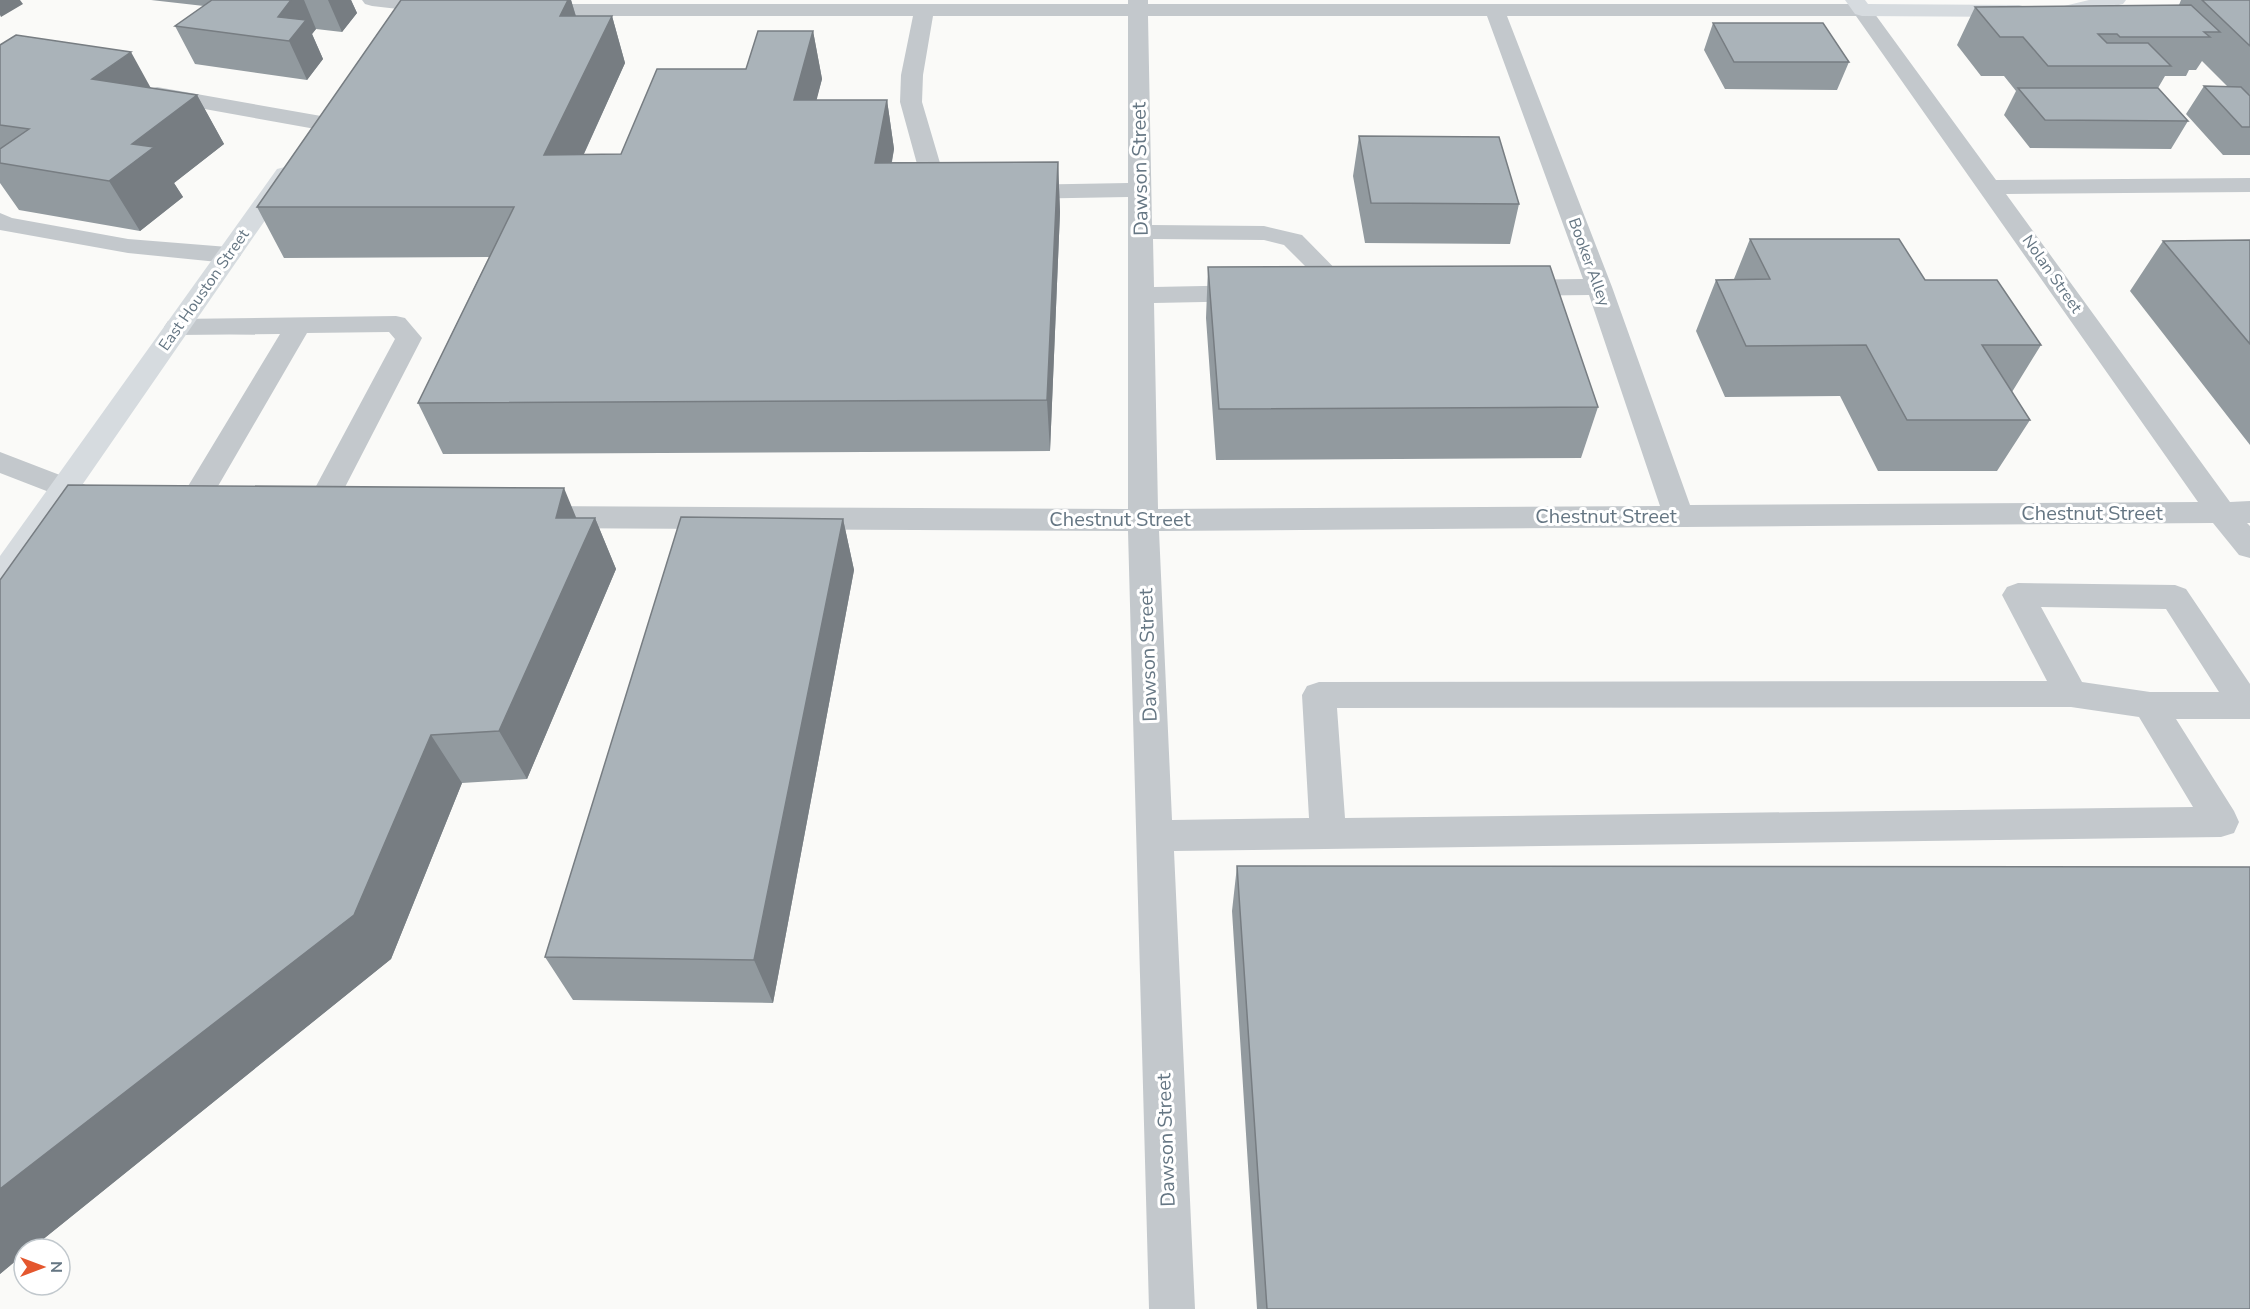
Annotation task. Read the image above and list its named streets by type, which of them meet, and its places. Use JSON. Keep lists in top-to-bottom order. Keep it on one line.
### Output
{"streets":{"main road":["East Houston Street"],"street":["Dawson Street","Booker Alley","Nolan Street","Chestnut Street"]},"crossings":[["Dawson Street","Chestnut Street"],["Booker Alley","Chestnut Street"],["Nolan Street","Chestnut Street"]],"north":"right"}
